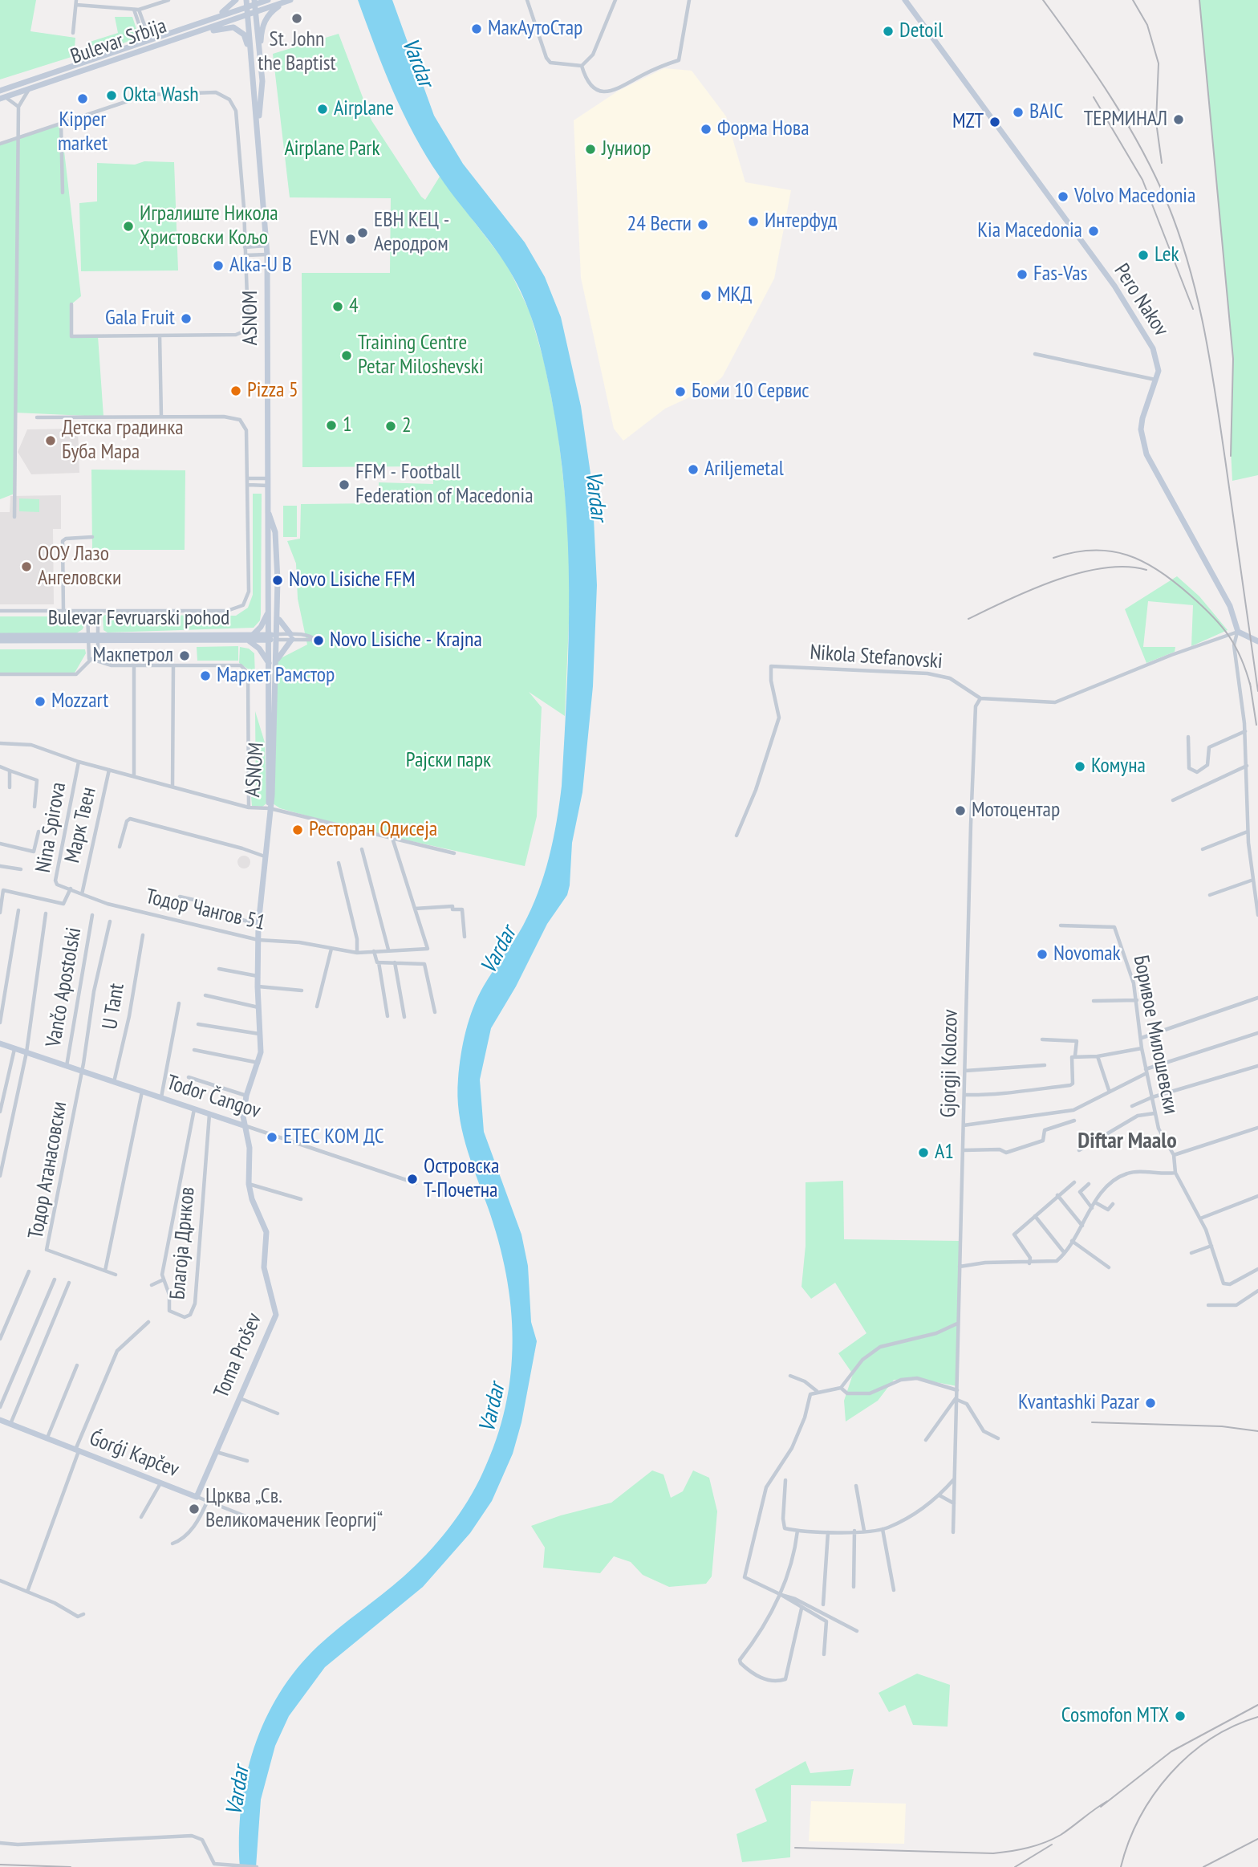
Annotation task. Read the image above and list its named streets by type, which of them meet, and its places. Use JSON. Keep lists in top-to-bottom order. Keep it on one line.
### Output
{"streets":{"street":["Bulevar Srbija","Pero Nakov","ASNOM","Bulevar Fevruarski pohod","Nikola Stefanovski","Марк Твен","Nina Spirova","Тодор Чангов 51","Vančo Apostolski","U Tant","Боривое Милошевски","Gjorgji Kolozov","Todor Čangov","Тодор Атанасовски","Благоја Дрнков","Toma Prošev","Ǵorǵi Kapčev"]},"crossings":[["Bulevar Srbija","ASNOM"],["ASNOM","Bulevar Fevruarski pohod"],["Nikola Stefanovski","Gjorgji Kolozov"],["Марк Твен","Тодор Чангов 51"],["Nina Spirova","Тодор Чангов 51"],["Vančo Apostolski","Todor Čangov"],["U Tant","Todor Čangov"],["Todor Čangov","Тодор Атанасовски"],["Todor Čangov","Благоја Дрнков"],["Todor Čangov","Toma Prošev"],["Toma Prošev","Ǵorǵi Kapčev"]],"districts":["Diftar Maalo"],"water":["Vardar"],"parks":["Airplane Park","Рајски парк"],"places":["St. John the Baptist","МакАутоСтар","Detoil","Okta Wash","Kipper market","Airplane","BAIC","ТЕРМИНАЛ","MZT","Форма Нова","Јуниор","Volvo Macedonia","Интерфуд","24 Вести","Игралиште Никола Христовски Кољо","Kia Macedonia","ЕВН КЕЦ - Аеродром","EVN","Lek","Alka-U B","Fas-Vas","МКД","4","Gala Fruit","Training Centre Petar Miloshevski","Pizza 5","Боми 10 Сервис","1","2","Детска градинка Буба Мара","Ariljemetal","FFM - Football Federation of Macedonia","ООУ Лазо Ангеловски","Novo Lisiche FFM","Novo Lisiche - Krajna","Макпетрол","Маркет Рамстор","Mozzart","Комуна","Мотоцентар","Ресторан Одисеја","Novomak","ЕТЕС КОМ ДС","А1","Островска Т-Почетна","Kvantashki Pazar","Црква „Св. Великомаченик Георгиј“","Cosmofon MTX"]}
